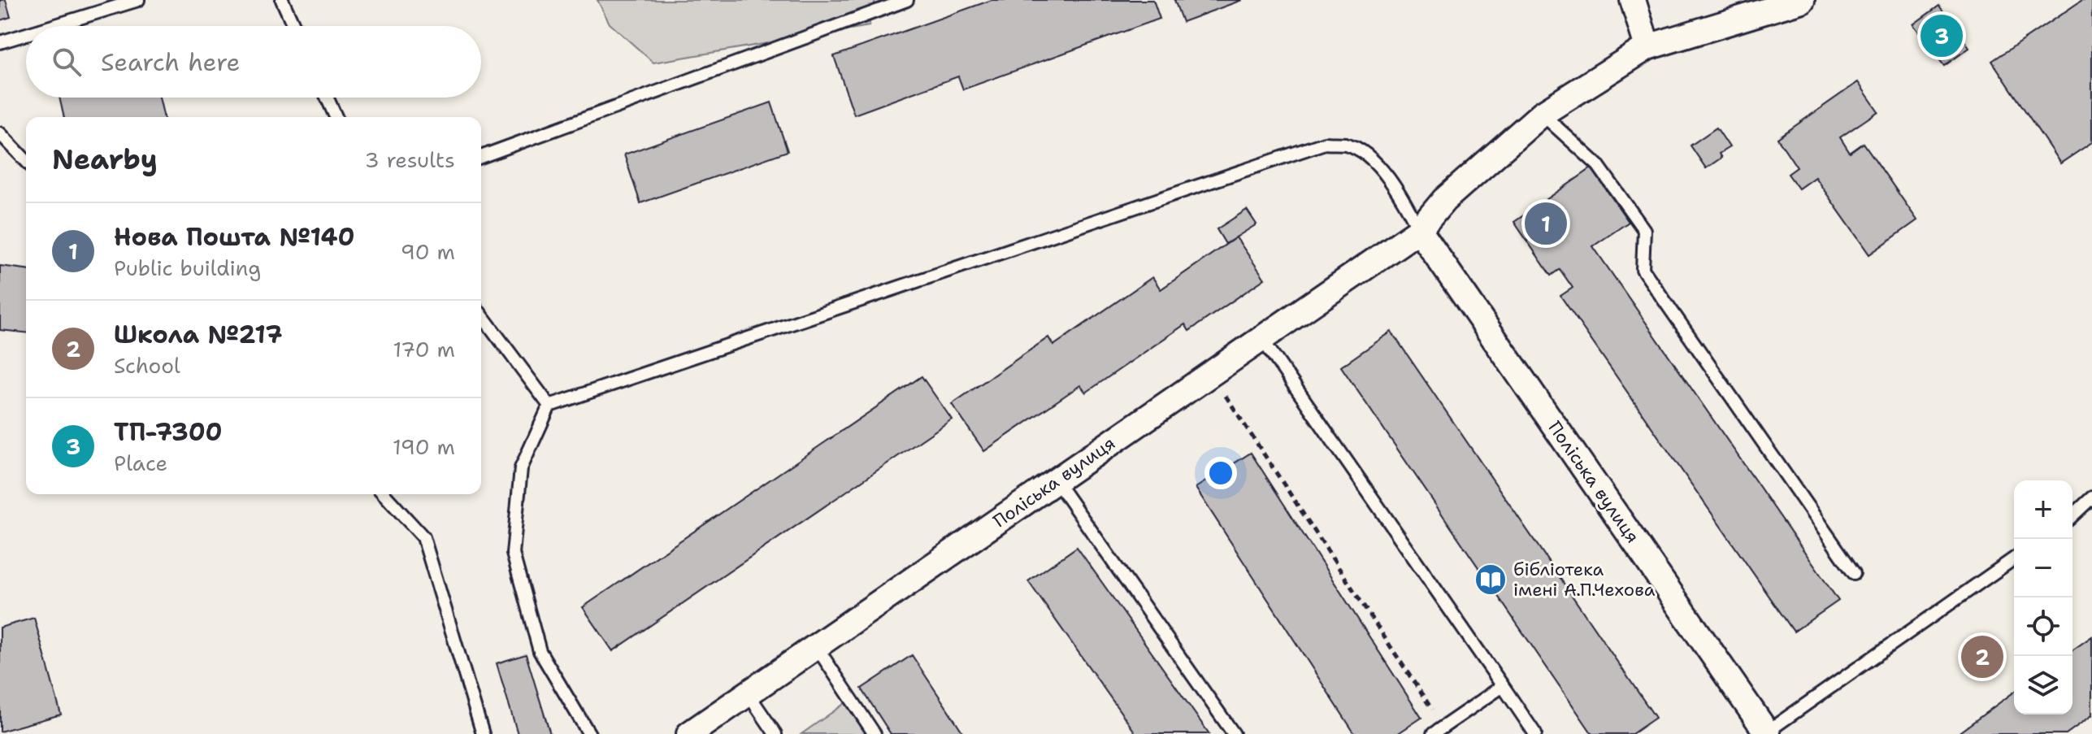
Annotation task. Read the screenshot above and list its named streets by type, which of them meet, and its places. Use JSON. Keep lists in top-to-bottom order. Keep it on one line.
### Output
{"streets":{"street":["Поліська вулиця"]},"places":{"library":["бібліотека імені А.П.Чехова"]},"page":{"pins":["3","1","2"],"search":"Search here","heading":["Nearby","3 results"],"list":[{"mark":"1","name":"Нова Пошта №140","note":"Public building","value":"90 m"},{"mark":"2","name":"Школа №217","note":"School","value":"170 m"},{"mark":"3","name":"ТП-7300","note":"Place","value":"190 m"}],"map_buttons":["+","−"]}}
